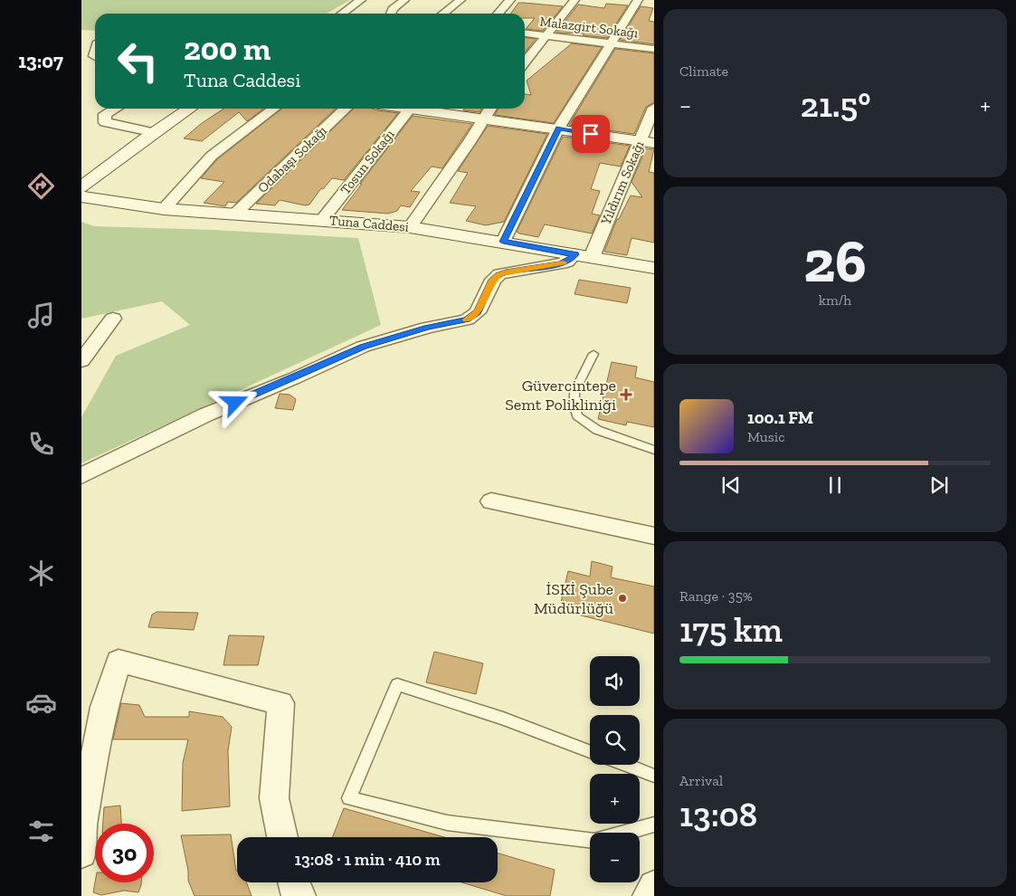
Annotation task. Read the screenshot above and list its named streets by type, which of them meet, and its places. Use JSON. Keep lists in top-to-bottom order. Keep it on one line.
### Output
{"streets":{"street":["Malazgirt Sokağı","Odabaşı Sokağı","Tosun Sokağı","Yıldırım Sokağı","Tuna Caddesi"]},"crossings":[["Odabaşı Sokağı","Tuna Caddesi"],["Tosun Sokağı","Tuna Caddesi"],["Yıldırım Sokağı","Tuna Caddesi"]],"places":{"health":["Güvercintepe Semt Polikliniği"],"other":["İSKİ Şube Müdürlüğü"]},"page":{"tabs":"13:07","tile":["Climate",["26","km/h"],["Range · 35%","175 km"],["Arrival","13:08"]],"turn":["200 m","Tuna Caddesi"],"heat":["−","21.5°","+"],"song":["100.1 FM","Music"],"map_buttons":["+","−"],"limit":"30","trip":"13:08 · 1 min · 410 m"}}
